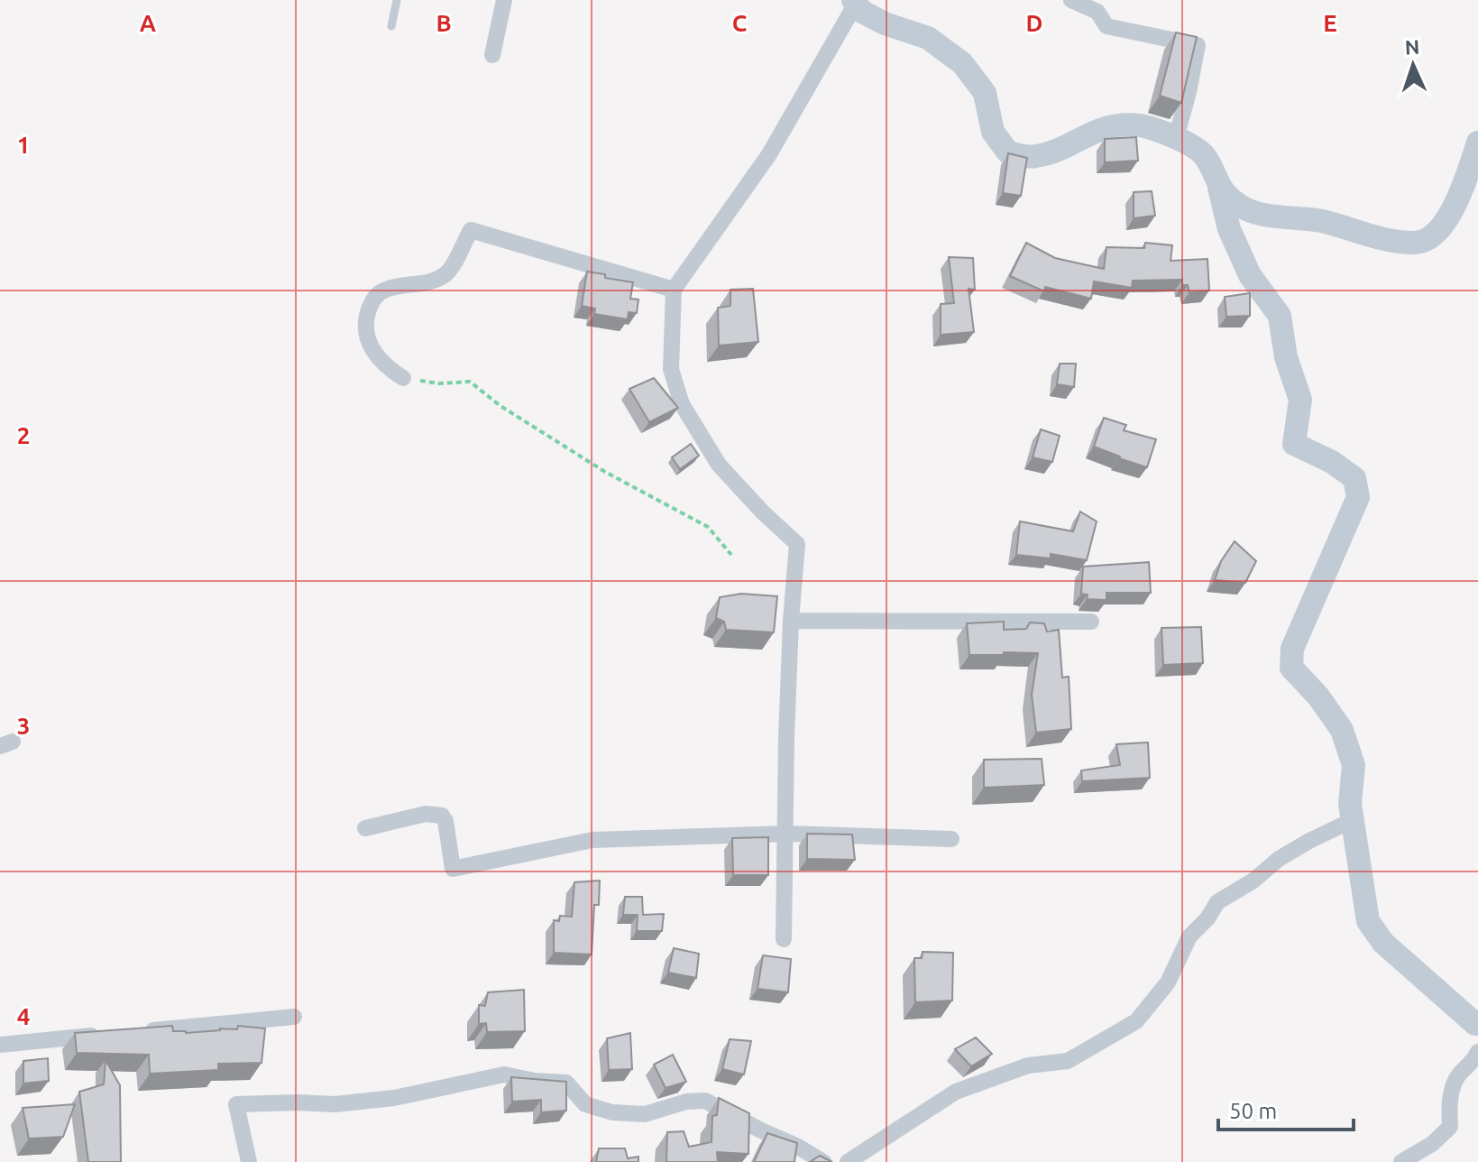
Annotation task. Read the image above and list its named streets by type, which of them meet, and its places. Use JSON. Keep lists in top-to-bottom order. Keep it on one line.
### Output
{"scale_bar":"50 m","north":"top","grid":{"columns":["A","B","C","D","E"],"rows":["1","2","3","4"]}}
